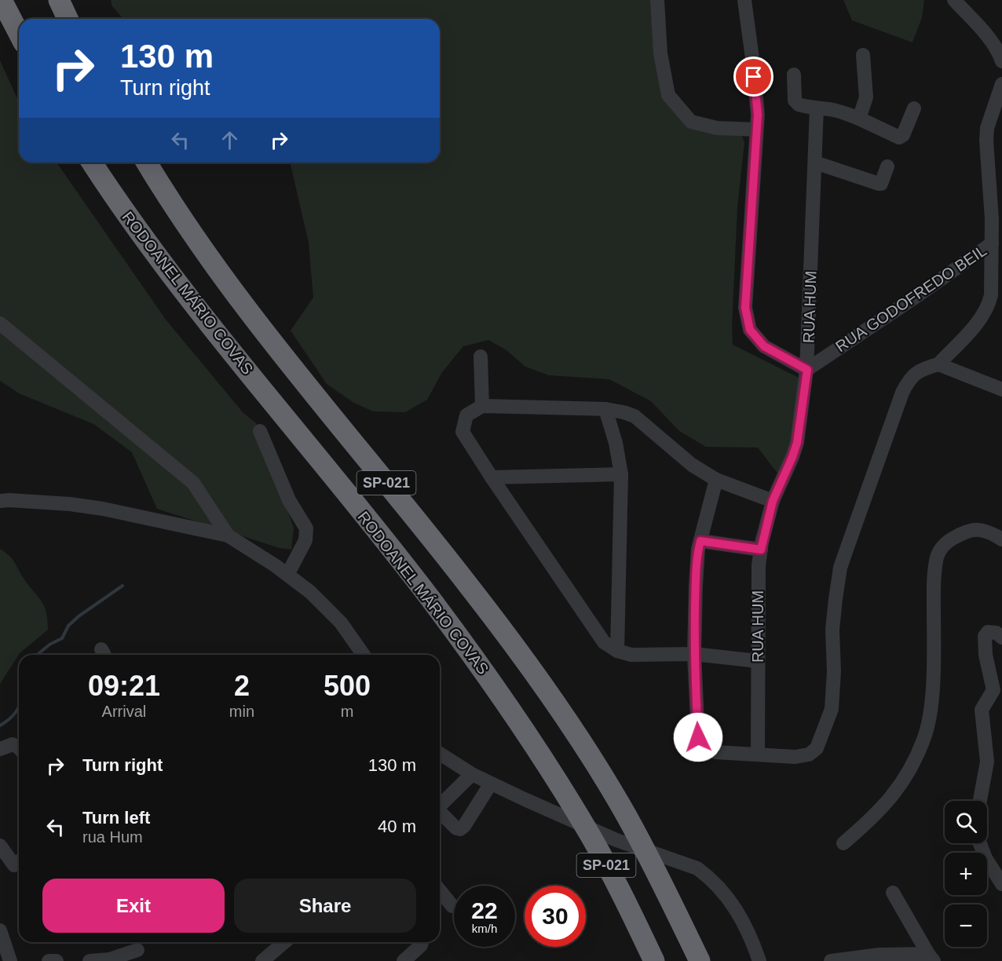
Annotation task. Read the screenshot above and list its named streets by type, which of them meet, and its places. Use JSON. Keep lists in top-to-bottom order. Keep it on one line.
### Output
{"streets":{"highway":["RODOANEL MÁRIO COVAS","SP-021"],"street":["RUA GODOFREDO BEIL","RUA HUM"]},"crossings":[["RUA GODOFREDO BEIL","RUA HUM"]],"page":{"turn":["130 m","Turn right"],"eta":["09:21","Arrival","2","min","500","m"],"list":[{"name":"Turn right","value":"130 m"},{"name":"Turn left","note":"rua Hum","value":"40 m"}],"map_buttons":["+","−"],"buttons":["Exit","Share"],"speed":"22 km/h","limit":"30"}}
